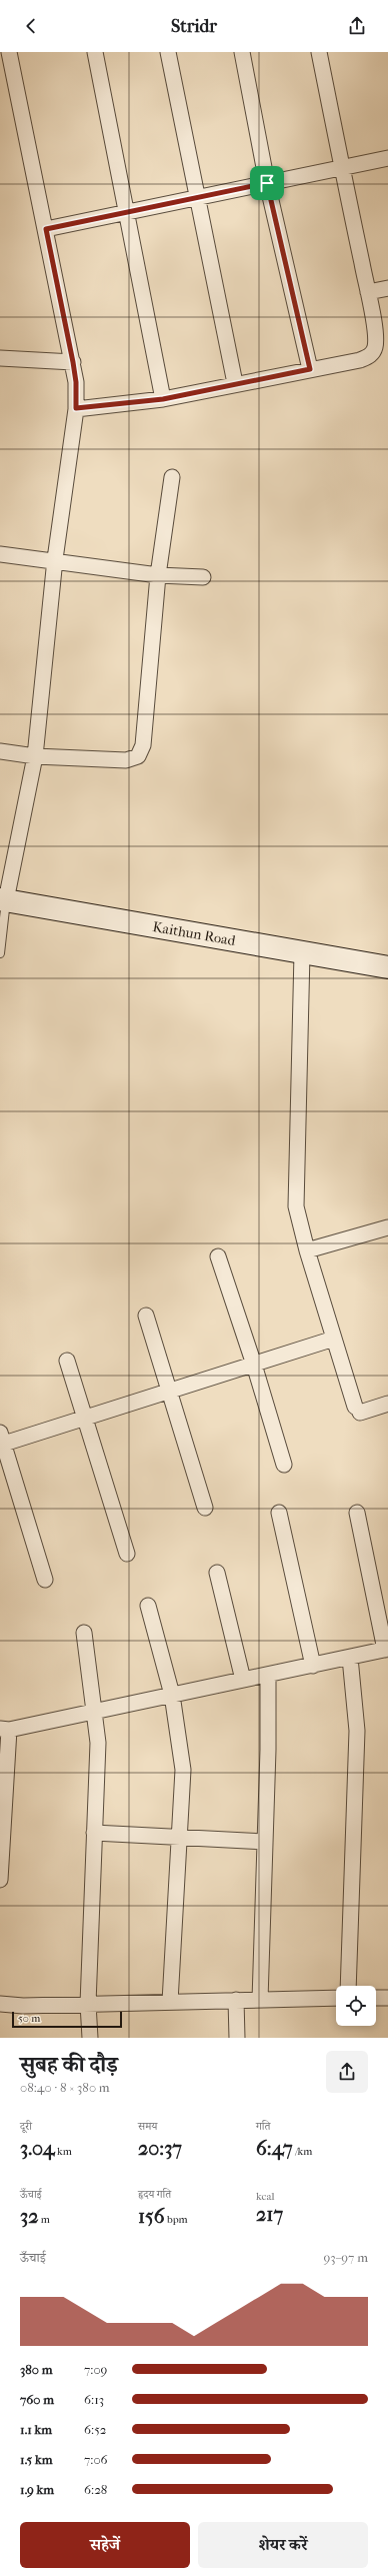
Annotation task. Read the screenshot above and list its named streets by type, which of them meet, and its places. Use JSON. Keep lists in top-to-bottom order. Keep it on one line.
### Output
{"streets":{"street":["Kaithun Road"]},"scale_bar":"50 m","page":{"header":"Stridr","scale":"50 m","heading":["सुबह की दौड़","08:40 · 8 × 380 m"],"stats":[["दूरी","3.04 km"],["समय","20:37"],["गति","6:47 /km"],["ऊँचाई","32 m"],["हृदय गति","156 bpm"],["kcal","217"]],"chart":["ऊँचाई","93–97 m"],"list":[{"name":"380 m","note":"7:09"},{"name":"760 m","note":"6:13"},{"name":"1.1 km","note":"6:52"},{"name":"1.5 km","note":"7:06"},{"name":"1.9 km","note":"6:28"}],"buttons":["सहेजें","शेयर करें"]}}
